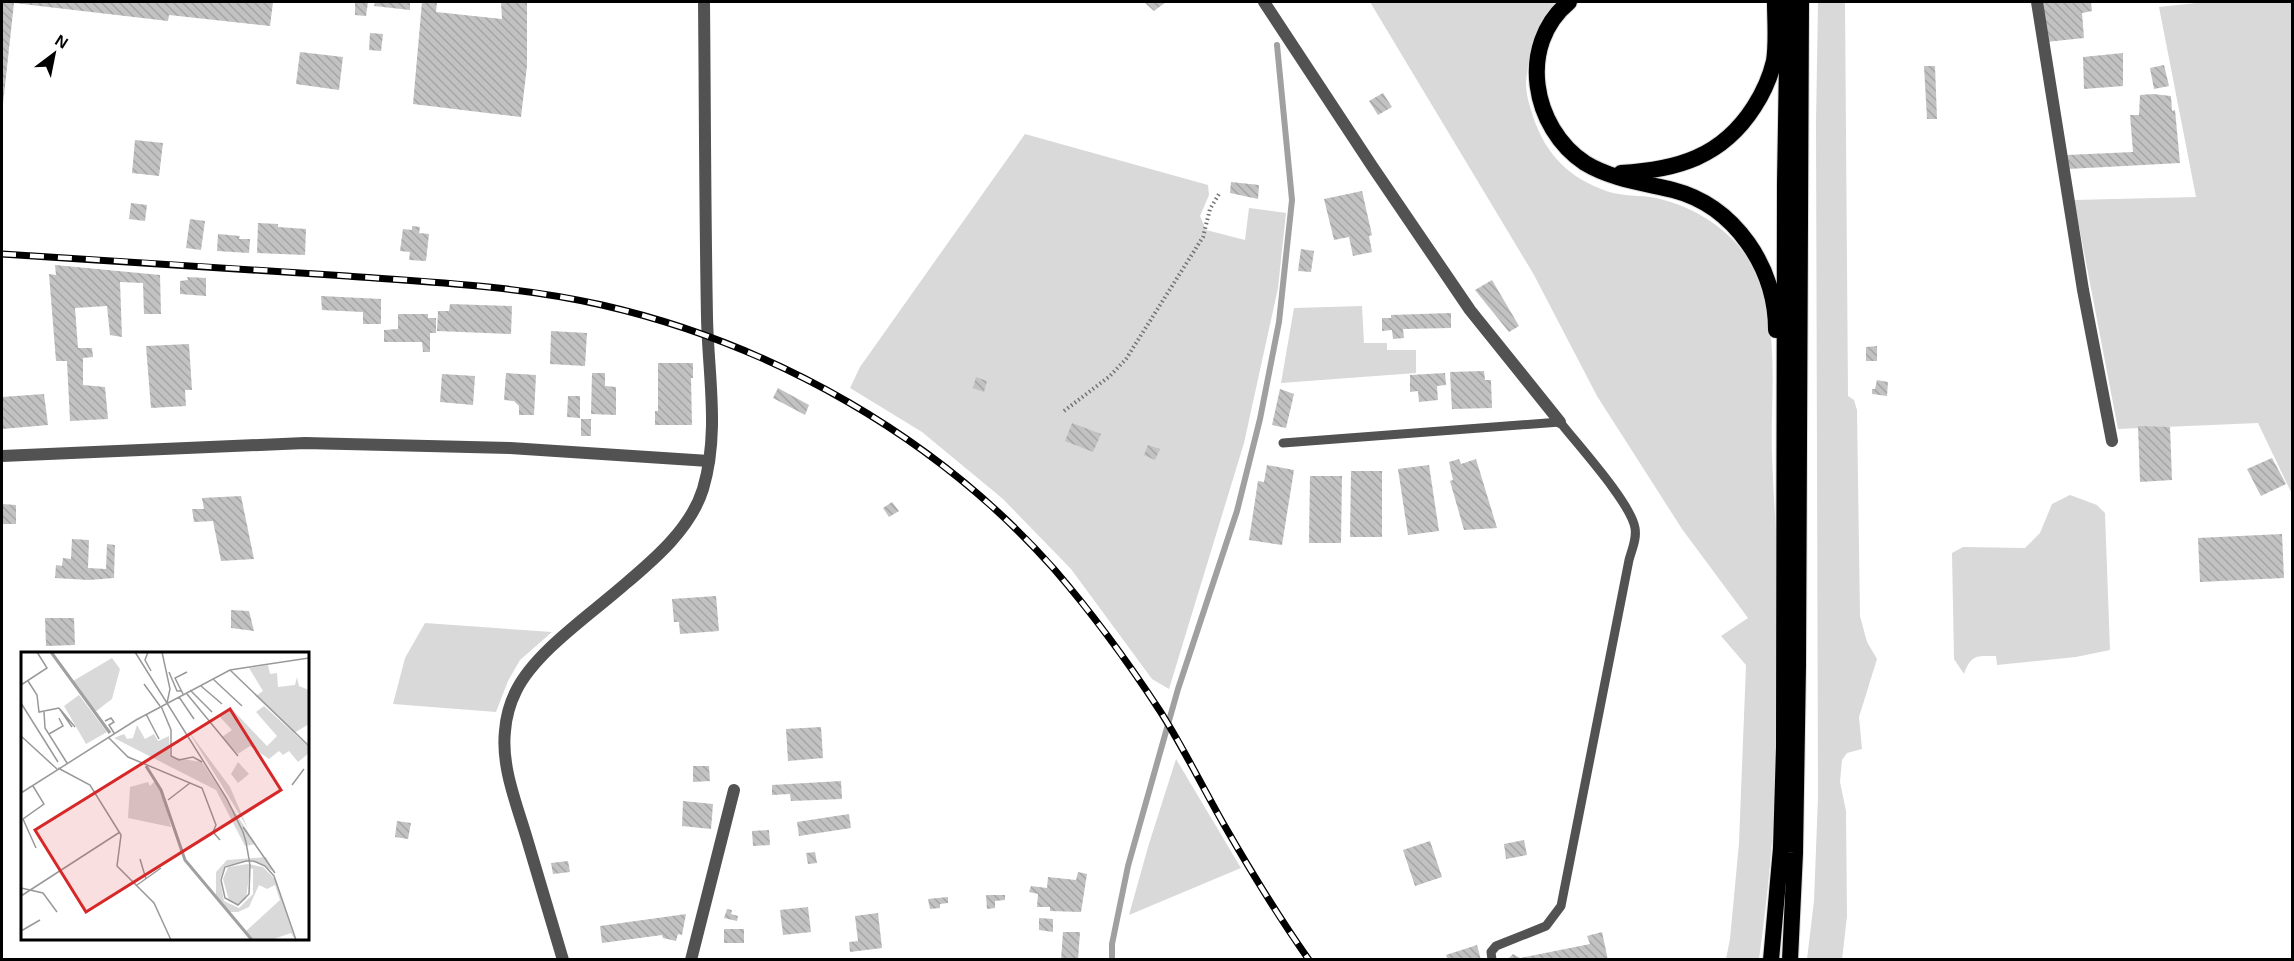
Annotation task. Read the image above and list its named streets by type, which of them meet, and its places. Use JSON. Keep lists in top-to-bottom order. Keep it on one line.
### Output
{"north":"top right"}
